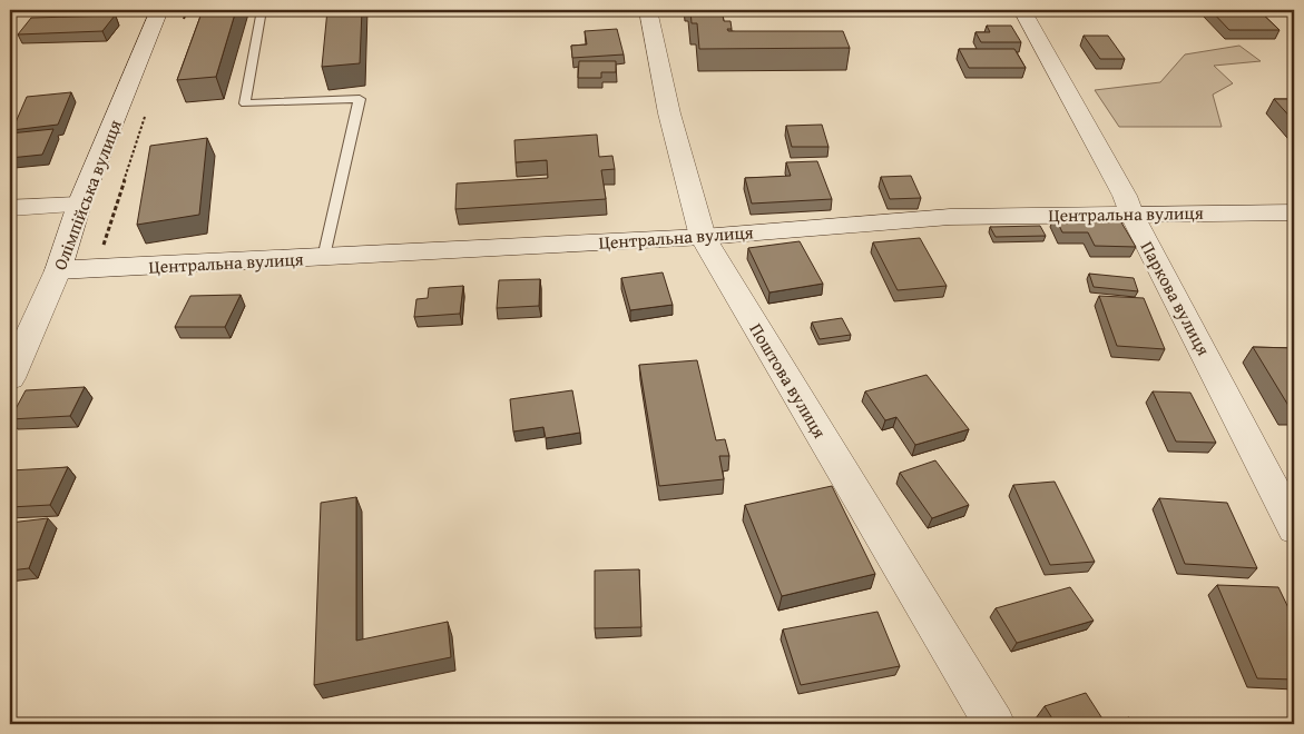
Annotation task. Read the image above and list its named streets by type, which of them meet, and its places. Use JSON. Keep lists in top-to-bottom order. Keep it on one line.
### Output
{"streets":{"street":["Олімпійська вулиця","Центральна вулиця","Паркова вулиця","Поштова вулиця"]},"crossings":[["Олімпійська вулиця","Центральна вулиця"],["Центральна вулиця","Паркова вулиця"],["Центральна вулиця","Поштова вулиця"]]}
